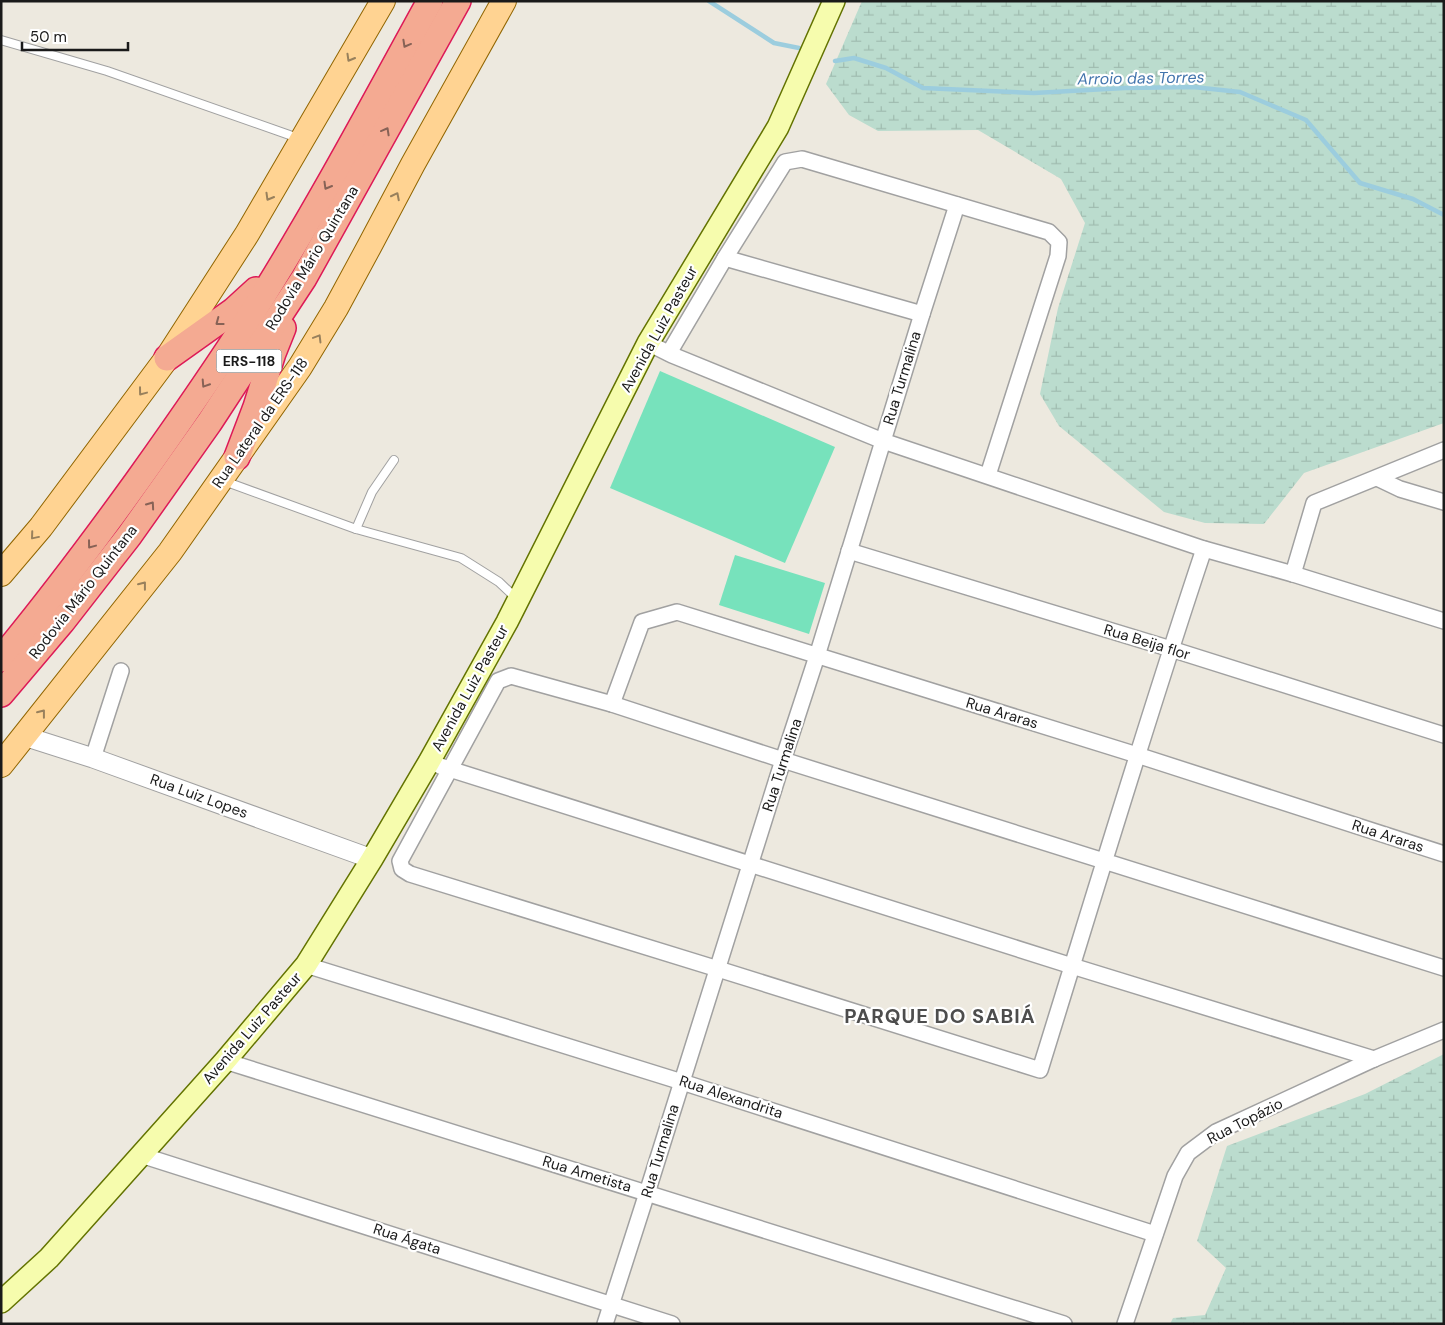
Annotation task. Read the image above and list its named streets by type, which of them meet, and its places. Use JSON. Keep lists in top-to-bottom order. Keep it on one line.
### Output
{"streets":{"highway":["Rodovia Mário Quintana","ERS-118"],"main road":["Avenida Luiz Pasteur","Rua Lateral da ERS-118"],"street":["Rua Turmalina","Rua Beija flor","Rua Araras","Rua Luiz Lopes","Rua Alexandrita","Rua Topázio","Rua Ametista","Rua Ágata"]},"crossings":[["Avenida Luiz Pasteur","Rua Luiz Lopes"],["Avenida Luiz Pasteur","Rua Alexandrita"],["Avenida Luiz Pasteur","Rua Ametista"],["Avenida Luiz Pasteur","Rua Ágata"],["Rua Turmalina","Rua Beija flor"],["Rua Turmalina","Rua Araras"],["Rua Turmalina","Rua Alexandrita"],["Rua Turmalina","Rua Ametista"],["Rua Turmalina","Rua Ágata"],["Rua Lateral da ERS-118","Rua Luiz Lopes"],["Rua Alexandrita","Rua Topázio"]],"districts":["PARQUE DO SABIÁ"],"water":["Arroio das Torres"],"scale_bar":"50 m"}
